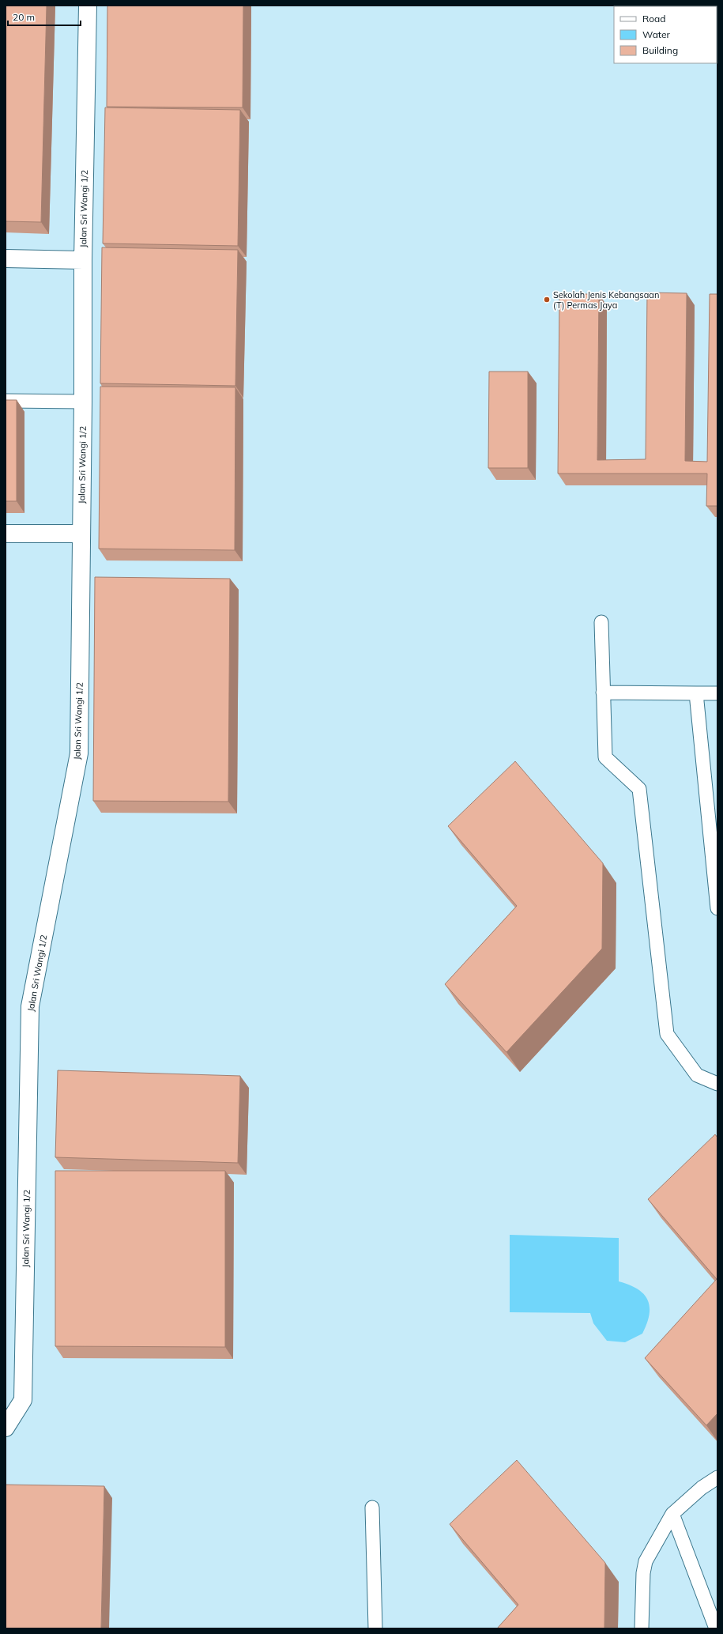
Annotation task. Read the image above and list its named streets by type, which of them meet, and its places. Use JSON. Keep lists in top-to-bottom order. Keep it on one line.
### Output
{"streets":{"street":["Jalan Sri Wangi 1/2"]},"places":["Sekolah Jenis Kebangsaan (T) Permas Jaya"],"legend":["Road","Water","Building"],"scale_bar":"20 m"}
